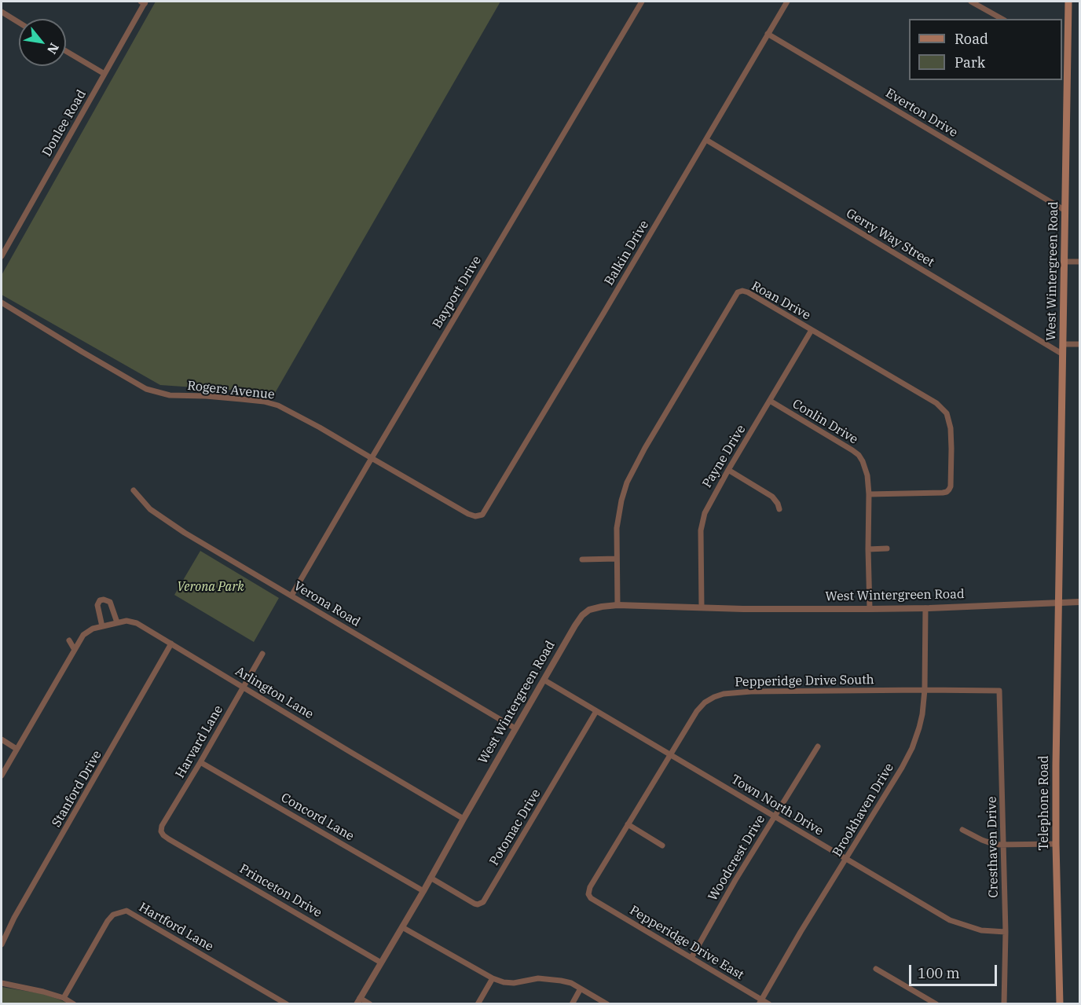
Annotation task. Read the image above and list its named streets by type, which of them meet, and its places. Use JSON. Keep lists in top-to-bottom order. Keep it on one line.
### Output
{"streets":{"main road":["West Wintergreen Road","Telephone Road"],"street":["Everton Drive","Donlee Road","Gerry Way Street","Balkin Drive","Bayport Drive","Roan Drive","Rogers Avenue","Conlin Drive","Payne Drive","Verona Road","Pepperidge Drive South","Arlington Lane","Harvard Lane","Stanford Drive","Town North Drive","Brookhaven Drive","Concord Lane","Potomac Drive","Cresthaven Drive","Woodcrest Drive","Princeton Drive","Hartford Lane","Pepperidge Drive East"]},"crossings":[["Everton Drive","Balkin Drive"],["Everton Drive","West Wintergreen Road"],["Gerry Way Street","Balkin Drive"],["Gerry Way Street","West Wintergreen Road"],["Balkin Drive","Rogers Avenue"],["West Wintergreen Road","Roan Drive"],["West Wintergreen Road","Conlin Drive"],["West Wintergreen Road","Payne Drive"],["West Wintergreen Road","Verona Road"],["West Wintergreen Road","Arlington Lane"],["West Wintergreen Road","Telephone Road"],["West Wintergreen Road","Town North Drive"],["West Wintergreen Road","Brookhaven Drive"],["West Wintergreen Road","Concord Lane"],["West Wintergreen Road","Potomac Drive"],["West Wintergreen Road","Princeton Drive"],["Bayport Drive","Rogers Avenue"],["Bayport Drive","Verona Road"],["Roan Drive","Conlin Drive"],["Roan Drive","Payne Drive"],["Conlin Drive","Payne Drive"],["Pepperidge Drive South","Town North Drive"],["Pepperidge Drive South","Brookhaven Drive"],["Pepperidge Drive South","Cresthaven Drive"],["Pepperidge Drive South","Pepperidge Drive East"],["Arlington Lane","Harvard Lane"],["Arlington Lane","Stanford Drive"],["Harvard Lane","Concord Lane"],["Harvard Lane","Princeton Drive"],["Town North Drive","Brookhaven Drive"],["Town North Drive","Potomac Drive"],["Town North Drive","Cresthaven Drive"],["Town North Drive","Woodcrest Drive"],["Brookhaven Drive","Pepperidge Drive East"],["Woodcrest Drive","Pepperidge Drive East"]],"parks":["Verona Park"],"legend":["Road","Park"],"scale_bar":"100 m","north":"bottom right"}
